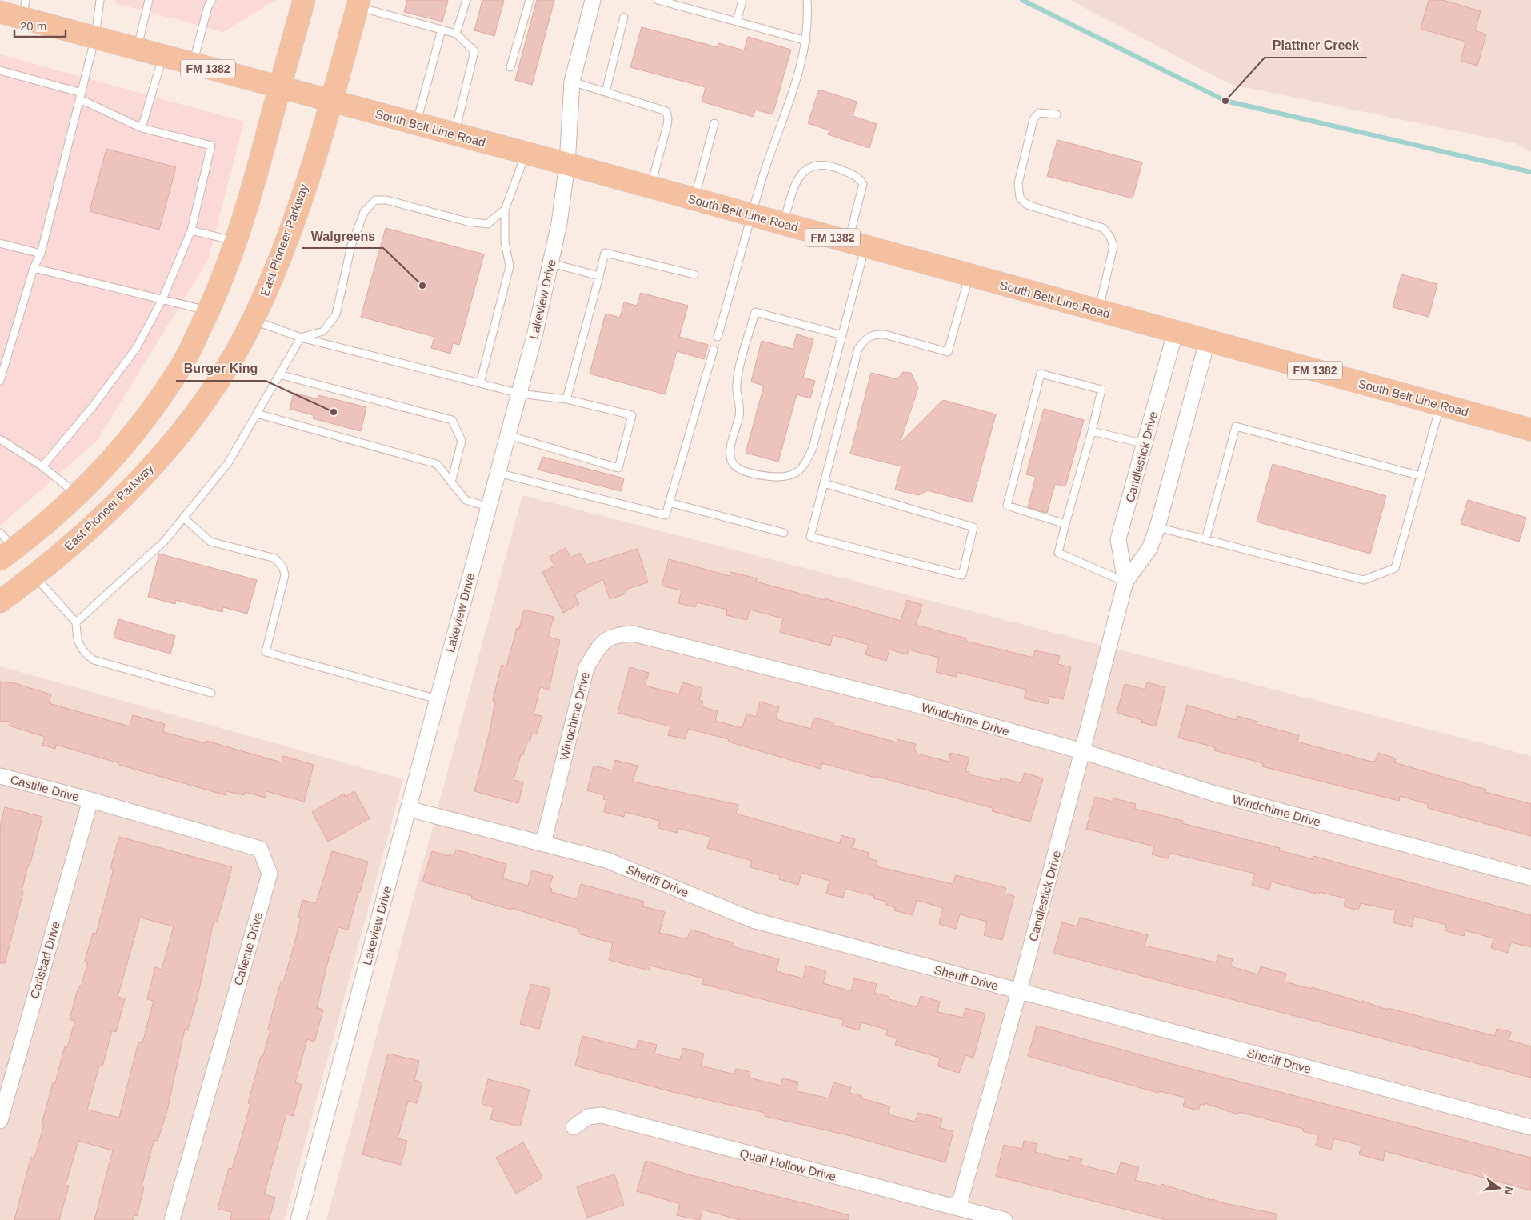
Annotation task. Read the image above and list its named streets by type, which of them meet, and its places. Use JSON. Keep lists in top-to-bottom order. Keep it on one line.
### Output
{"streets":{"main road":["FM 1382","South Belt Line Road","East Pioneer Parkway"],"street":["Lakeview Drive","Candlestick Drive","Windchime Drive","Castille Drive","Sheriff Drive","Caliente Drive","Carlsbad Drive","Quail Hollow Drive"]},"crossings":[["South Belt Line Road","East Pioneer Parkway"],["South Belt Line Road","Lakeview Drive"],["South Belt Line Road","Candlestick Drive"],["Lakeview Drive","Sheriff Drive"],["Candlestick Drive","Windchime Drive"],["Candlestick Drive","Sheriff Drive"],["Candlestick Drive","Quail Hollow Drive"],["Windchime Drive","Sheriff Drive"],["Castille Drive","Caliente Drive"],["Castille Drive","Carlsbad Drive"],["Caliente Drive","Carlsbad Drive"]],"places":["Plattner Creek","Walgreens","Burger King"],"scale_bar":"20 m","north":"right"}
